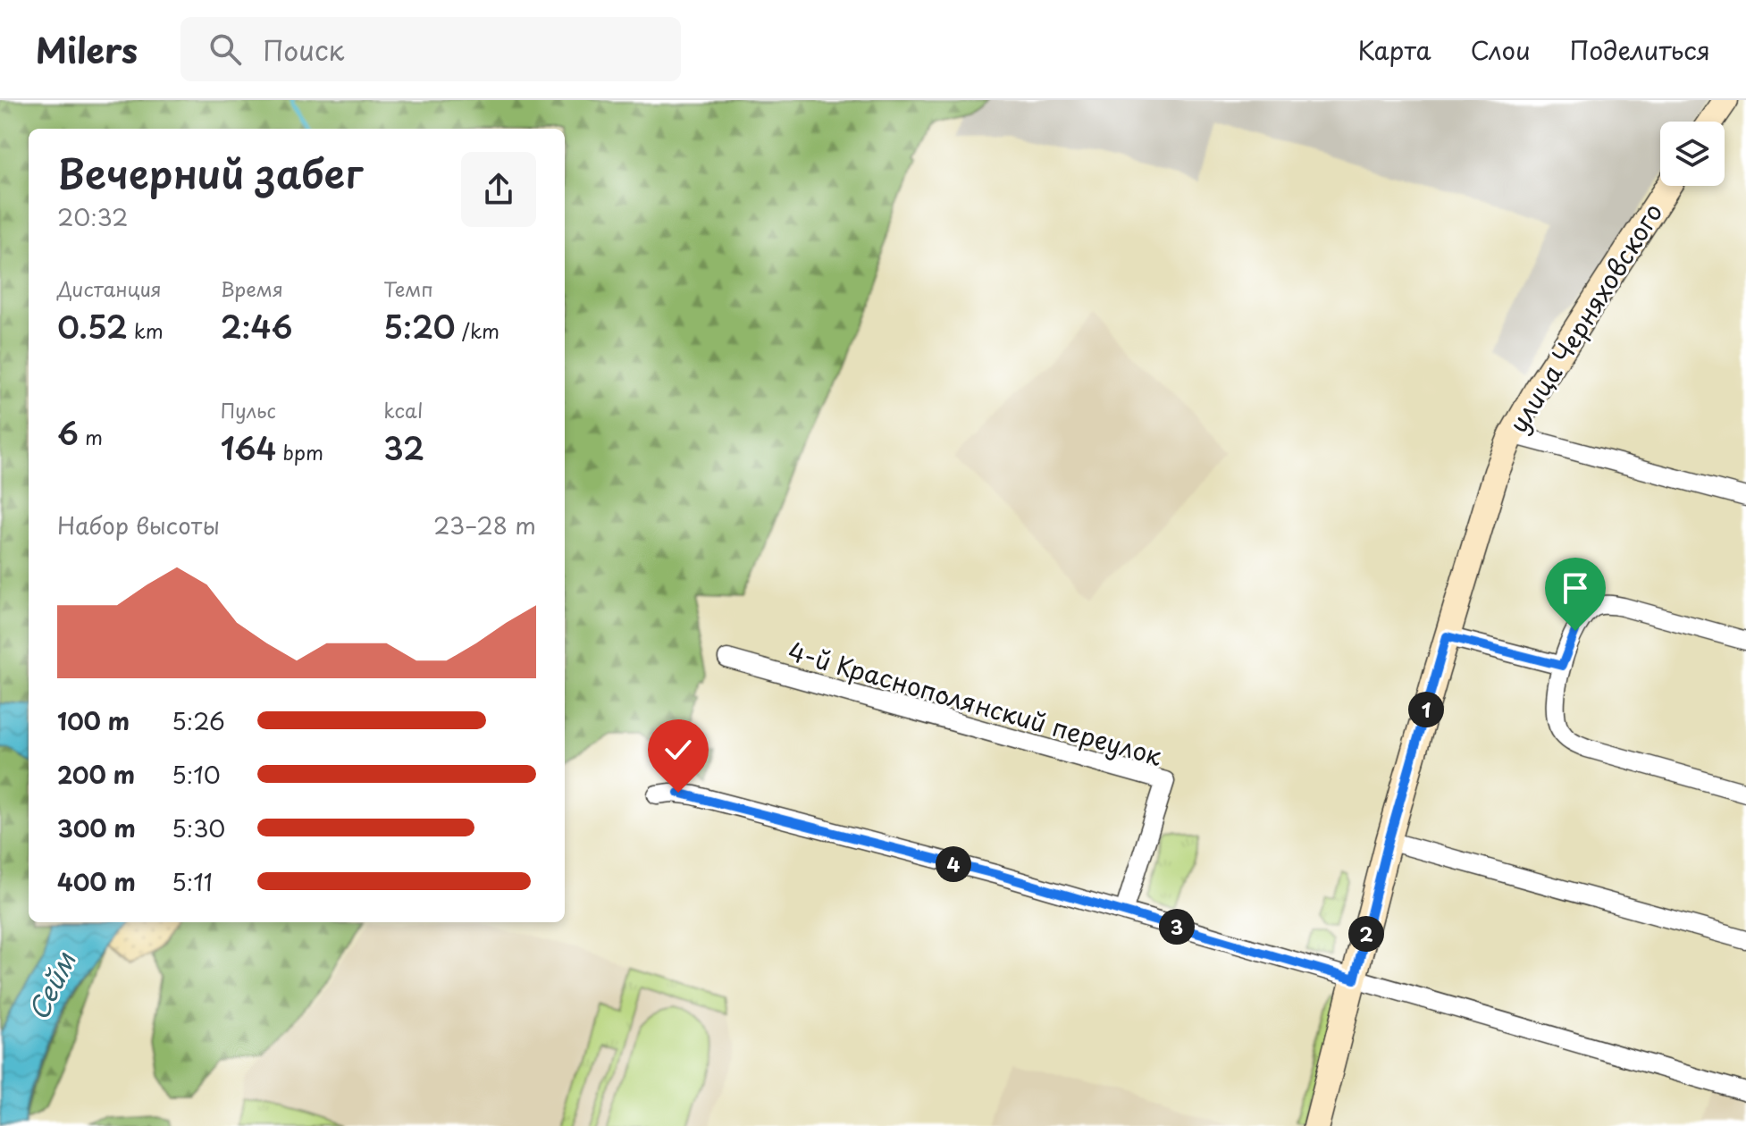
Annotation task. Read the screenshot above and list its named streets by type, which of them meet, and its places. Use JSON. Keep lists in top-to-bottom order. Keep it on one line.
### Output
{"streets":{"main road":["улица Черняховского"],"street":["4-й Краснополянский переулок"]},"water":["Сейм"],"page":{"header":"Milers","search":"Поиск","nav":["Карта","Слои","Поделиться"],"heading":["Вечерний забег","20:32"],"stats":[["Дистанция","0.52 km"],["Время","2:46"],["Темп","5:20 /km"],["6 m"],["Пульс","164 bpm"],["kcal","32"]],"chart":["Набор высоты","23–28 m"],"pins":["1","4","3","2"],"list":[{"name":"100 m","note":"5:26"},{"name":"200 m","note":"5:10"},{"name":"300 m","note":"5:30"},{"name":"400 m","note":"5:11"}]}}
